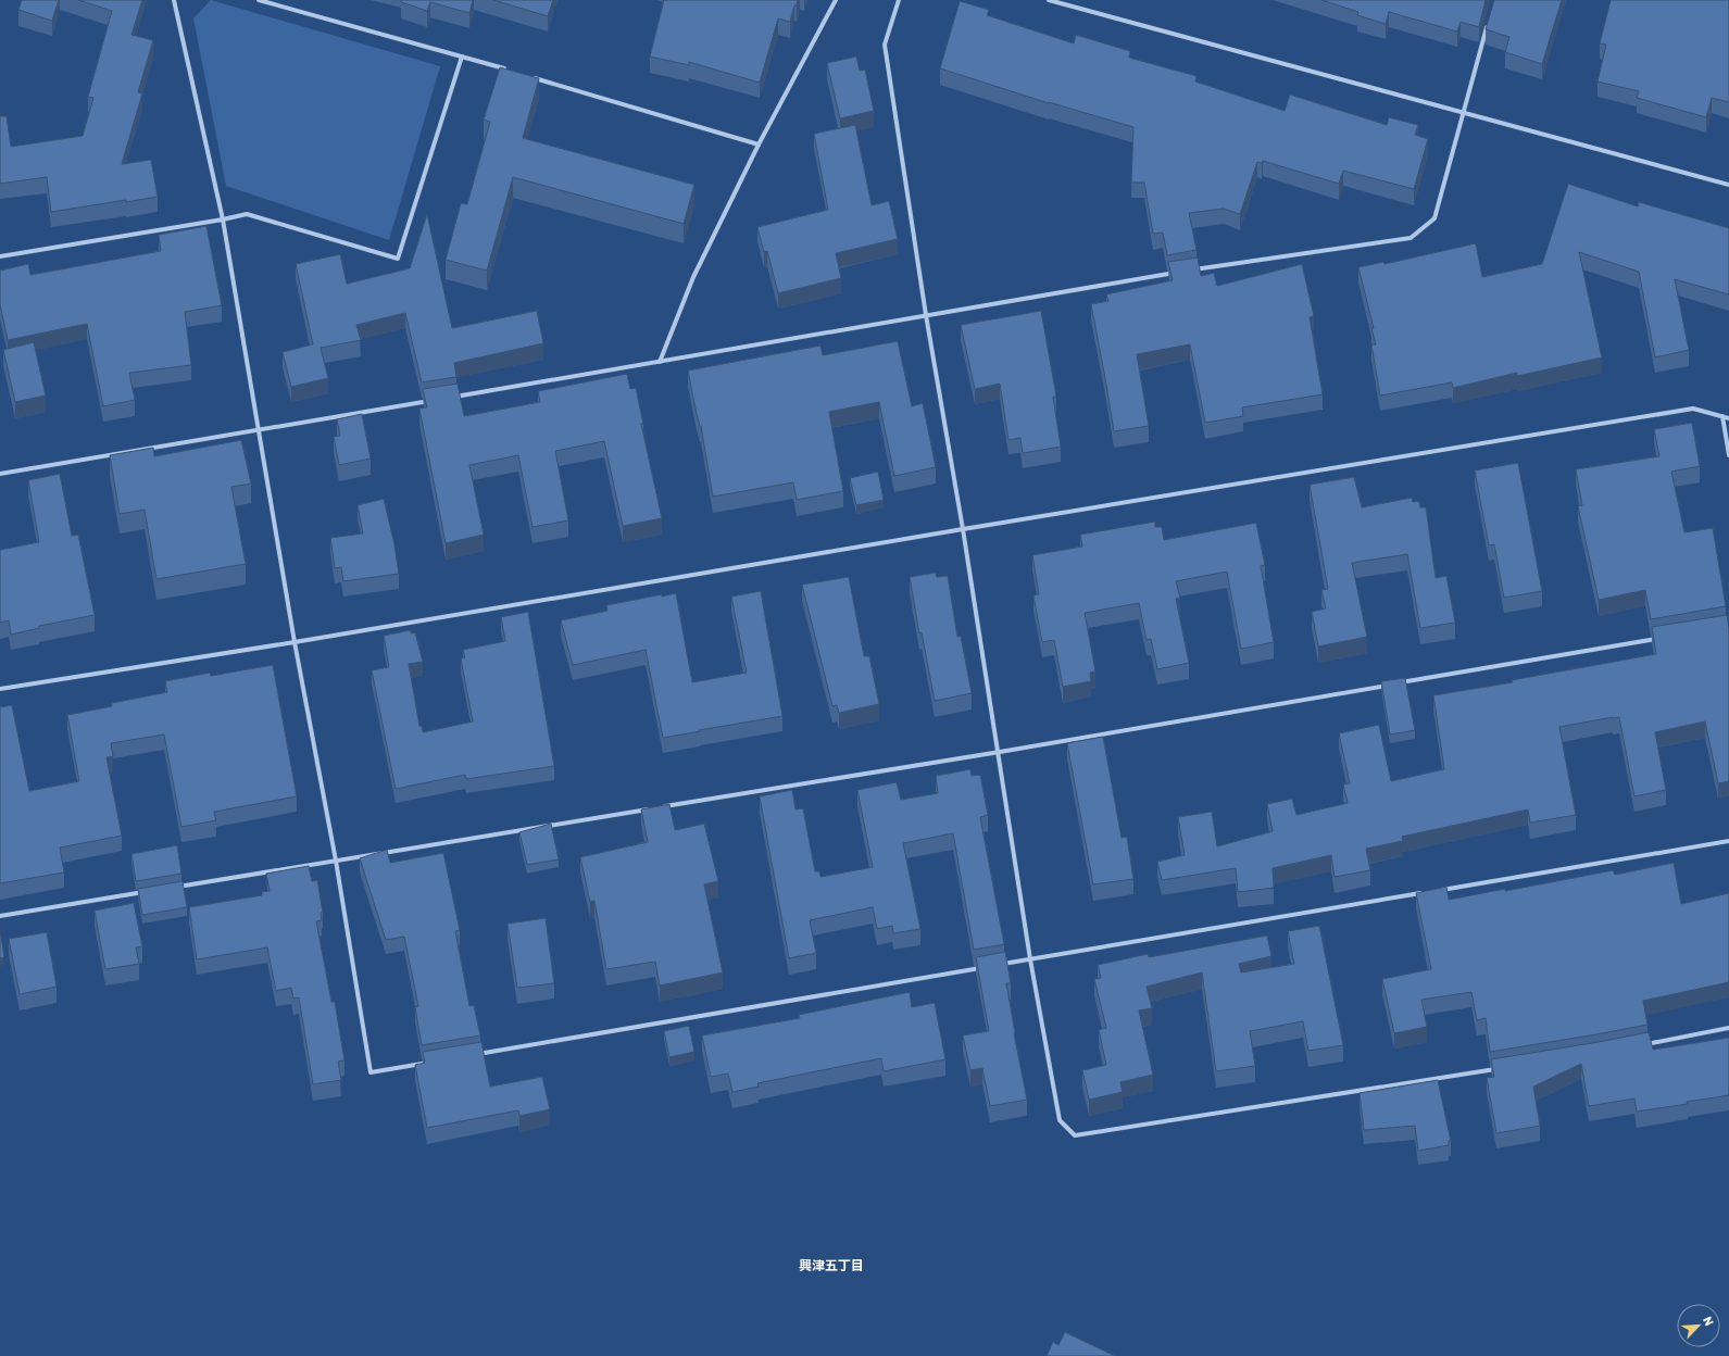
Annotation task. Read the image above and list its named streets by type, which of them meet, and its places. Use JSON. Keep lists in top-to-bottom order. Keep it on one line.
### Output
{"districts":["興津五丁目"],"north":"top right"}
